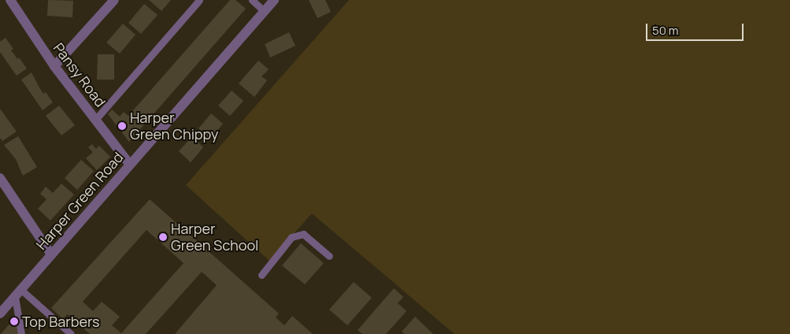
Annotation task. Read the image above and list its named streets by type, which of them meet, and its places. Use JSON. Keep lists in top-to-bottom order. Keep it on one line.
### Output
{"streets":{"street":["Pansy Road","Harper Green Road"]},"crossings":[["Pansy Road","Harper Green Road"]],"places":["Harper Green Chippy","Harper Green School","Top Barbers"],"scale_bar":"50 m"}
